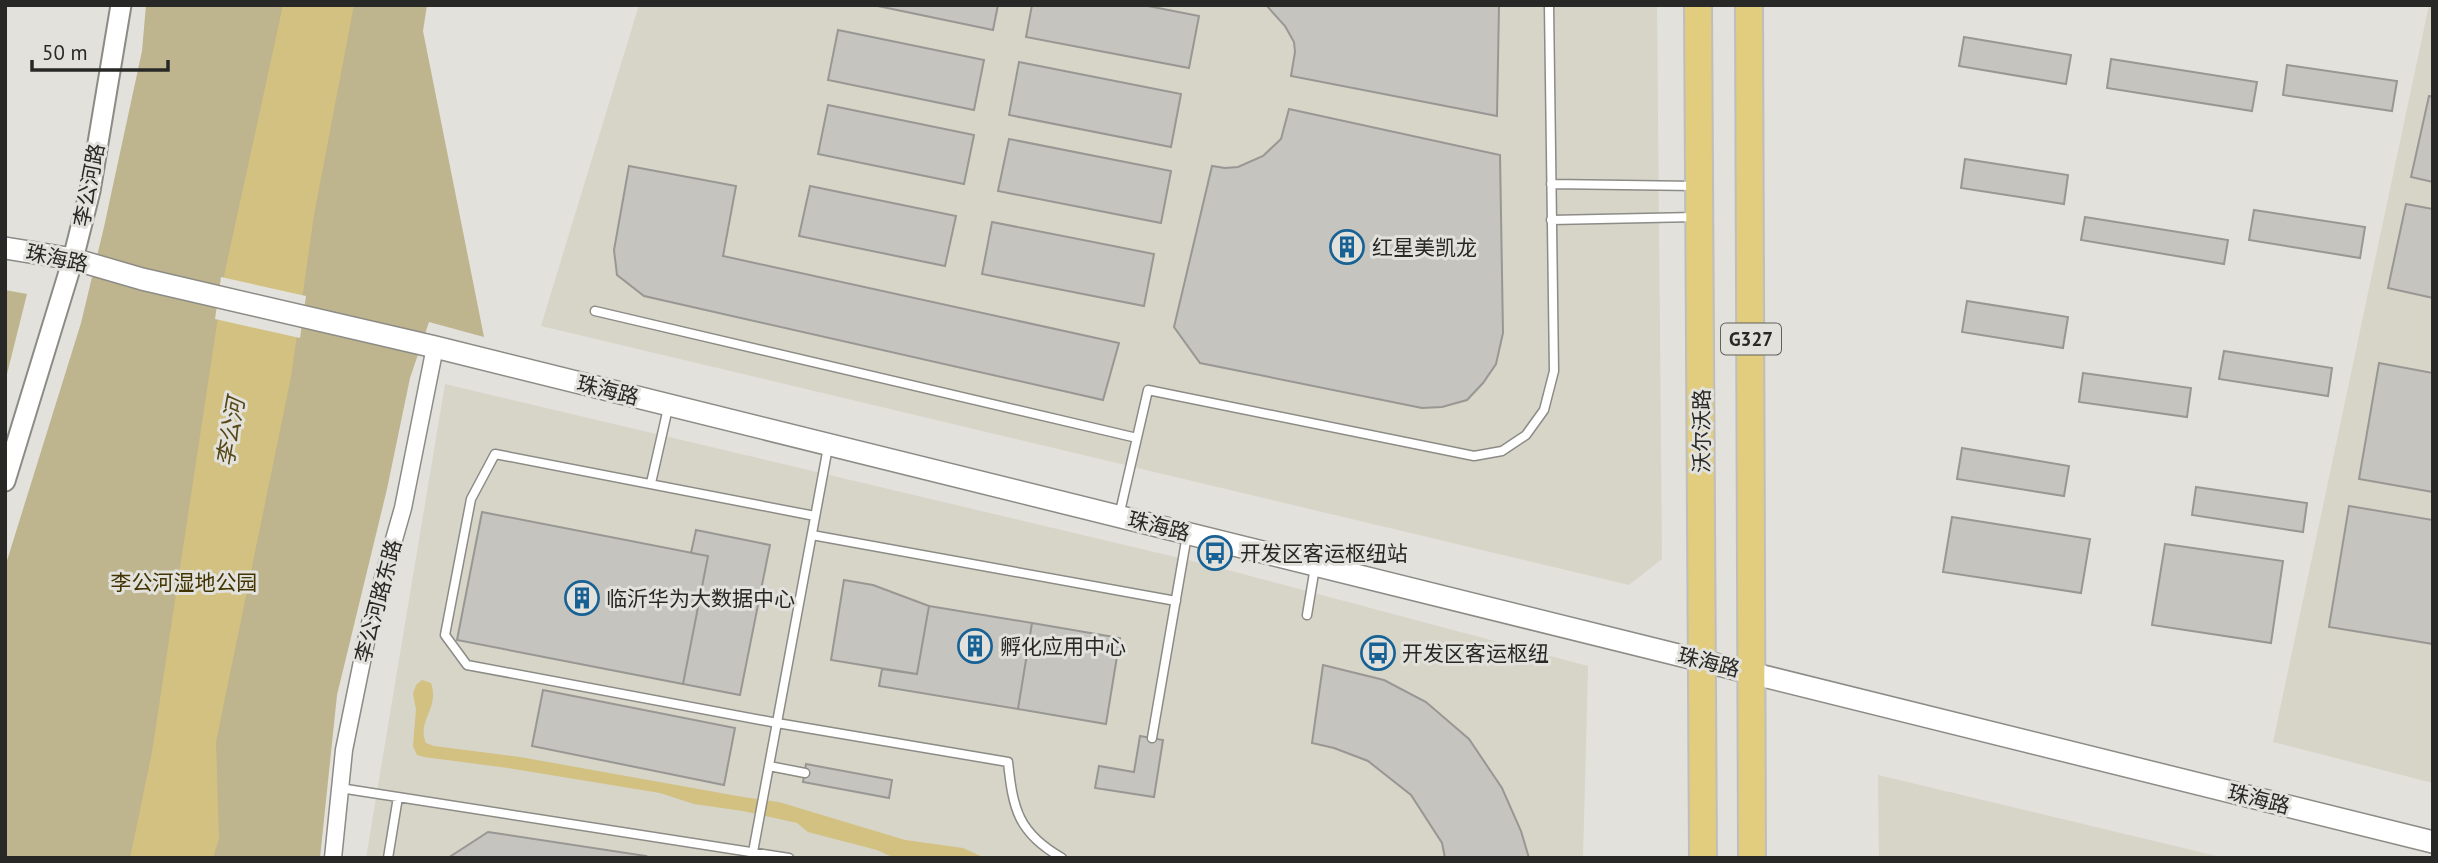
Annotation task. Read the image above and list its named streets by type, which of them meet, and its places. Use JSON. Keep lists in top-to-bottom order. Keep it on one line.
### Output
{"streets":{"highway":["G327","沃尔沃路"],"main road":["珠海路"],"street":["李公河路","李公河路东路"]},"crossings":[["李公河路","珠海路"],["珠海路","G327"],["珠海路","沃尔沃路"],["珠海路","李公河路东路"]],"water":["李公河"],"parks":["李公河湿地公园"],"places":{"building":["红星美凯龙","临沂华为大数据中心","孵化应用中心"],"bus stop":["开发区客运枢纽站","开发区客运枢纽"]},"scale_bar":"50 m"}
